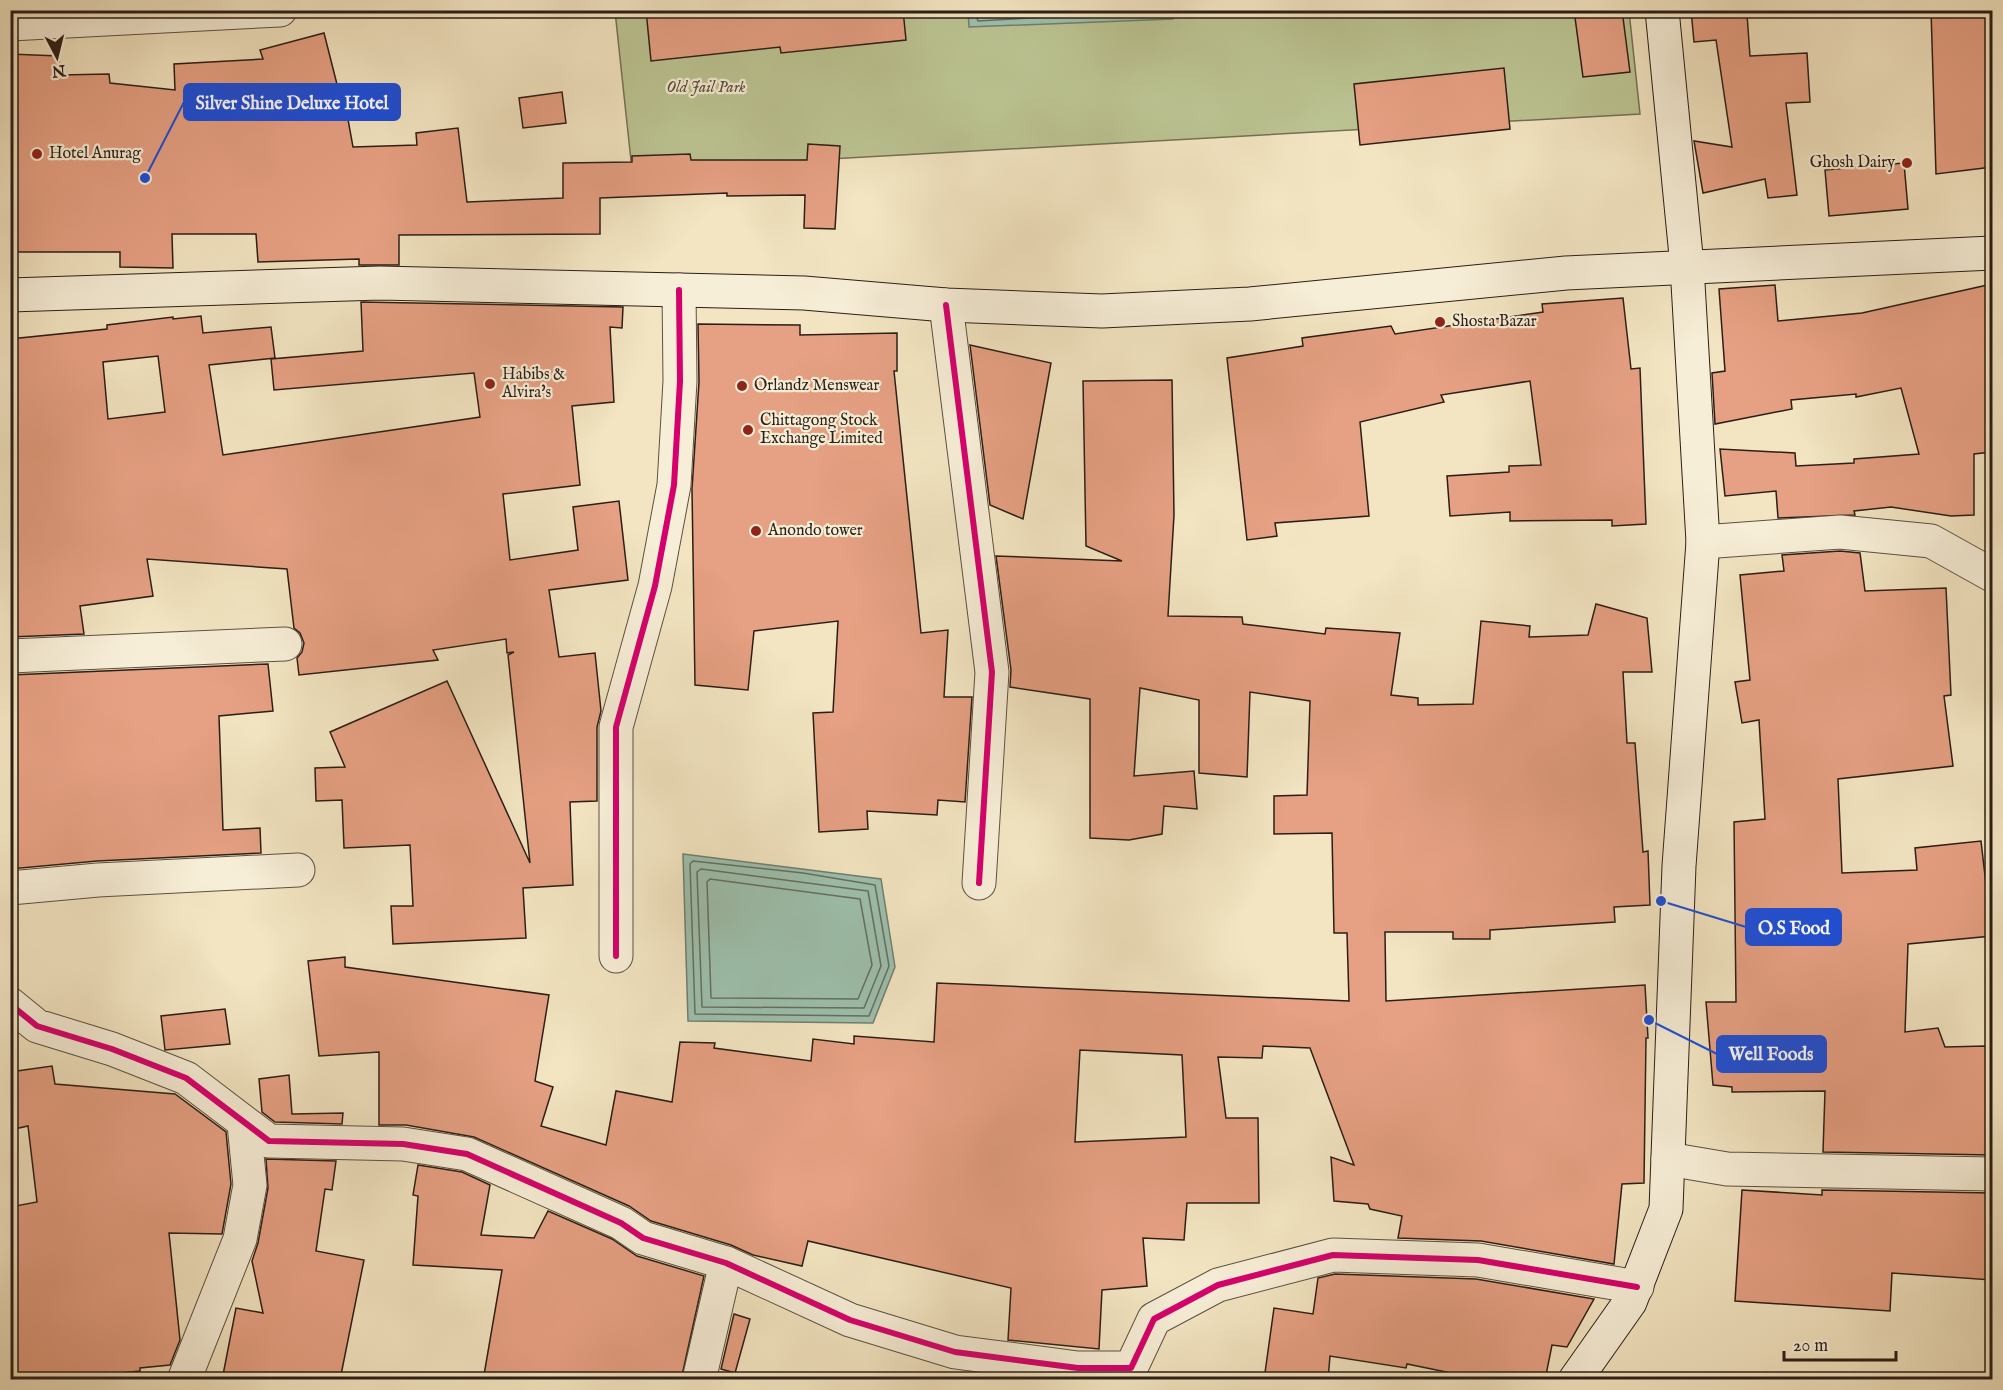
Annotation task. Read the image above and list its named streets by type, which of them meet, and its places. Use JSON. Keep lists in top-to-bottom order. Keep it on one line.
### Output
{"parks":["Old Jail Park"],"places":["Hotel Anurag","Ghosh Dairy","Silver Shine Deluxe Hotel","Shosta Bazar","Habibs & Alvira's","Orlandz Menswear","Chittagong Stock Exchange Limited","Anondo tower","O.S Food","Well Foods"],"scale_bar":"20 m","north":"bottom"}
